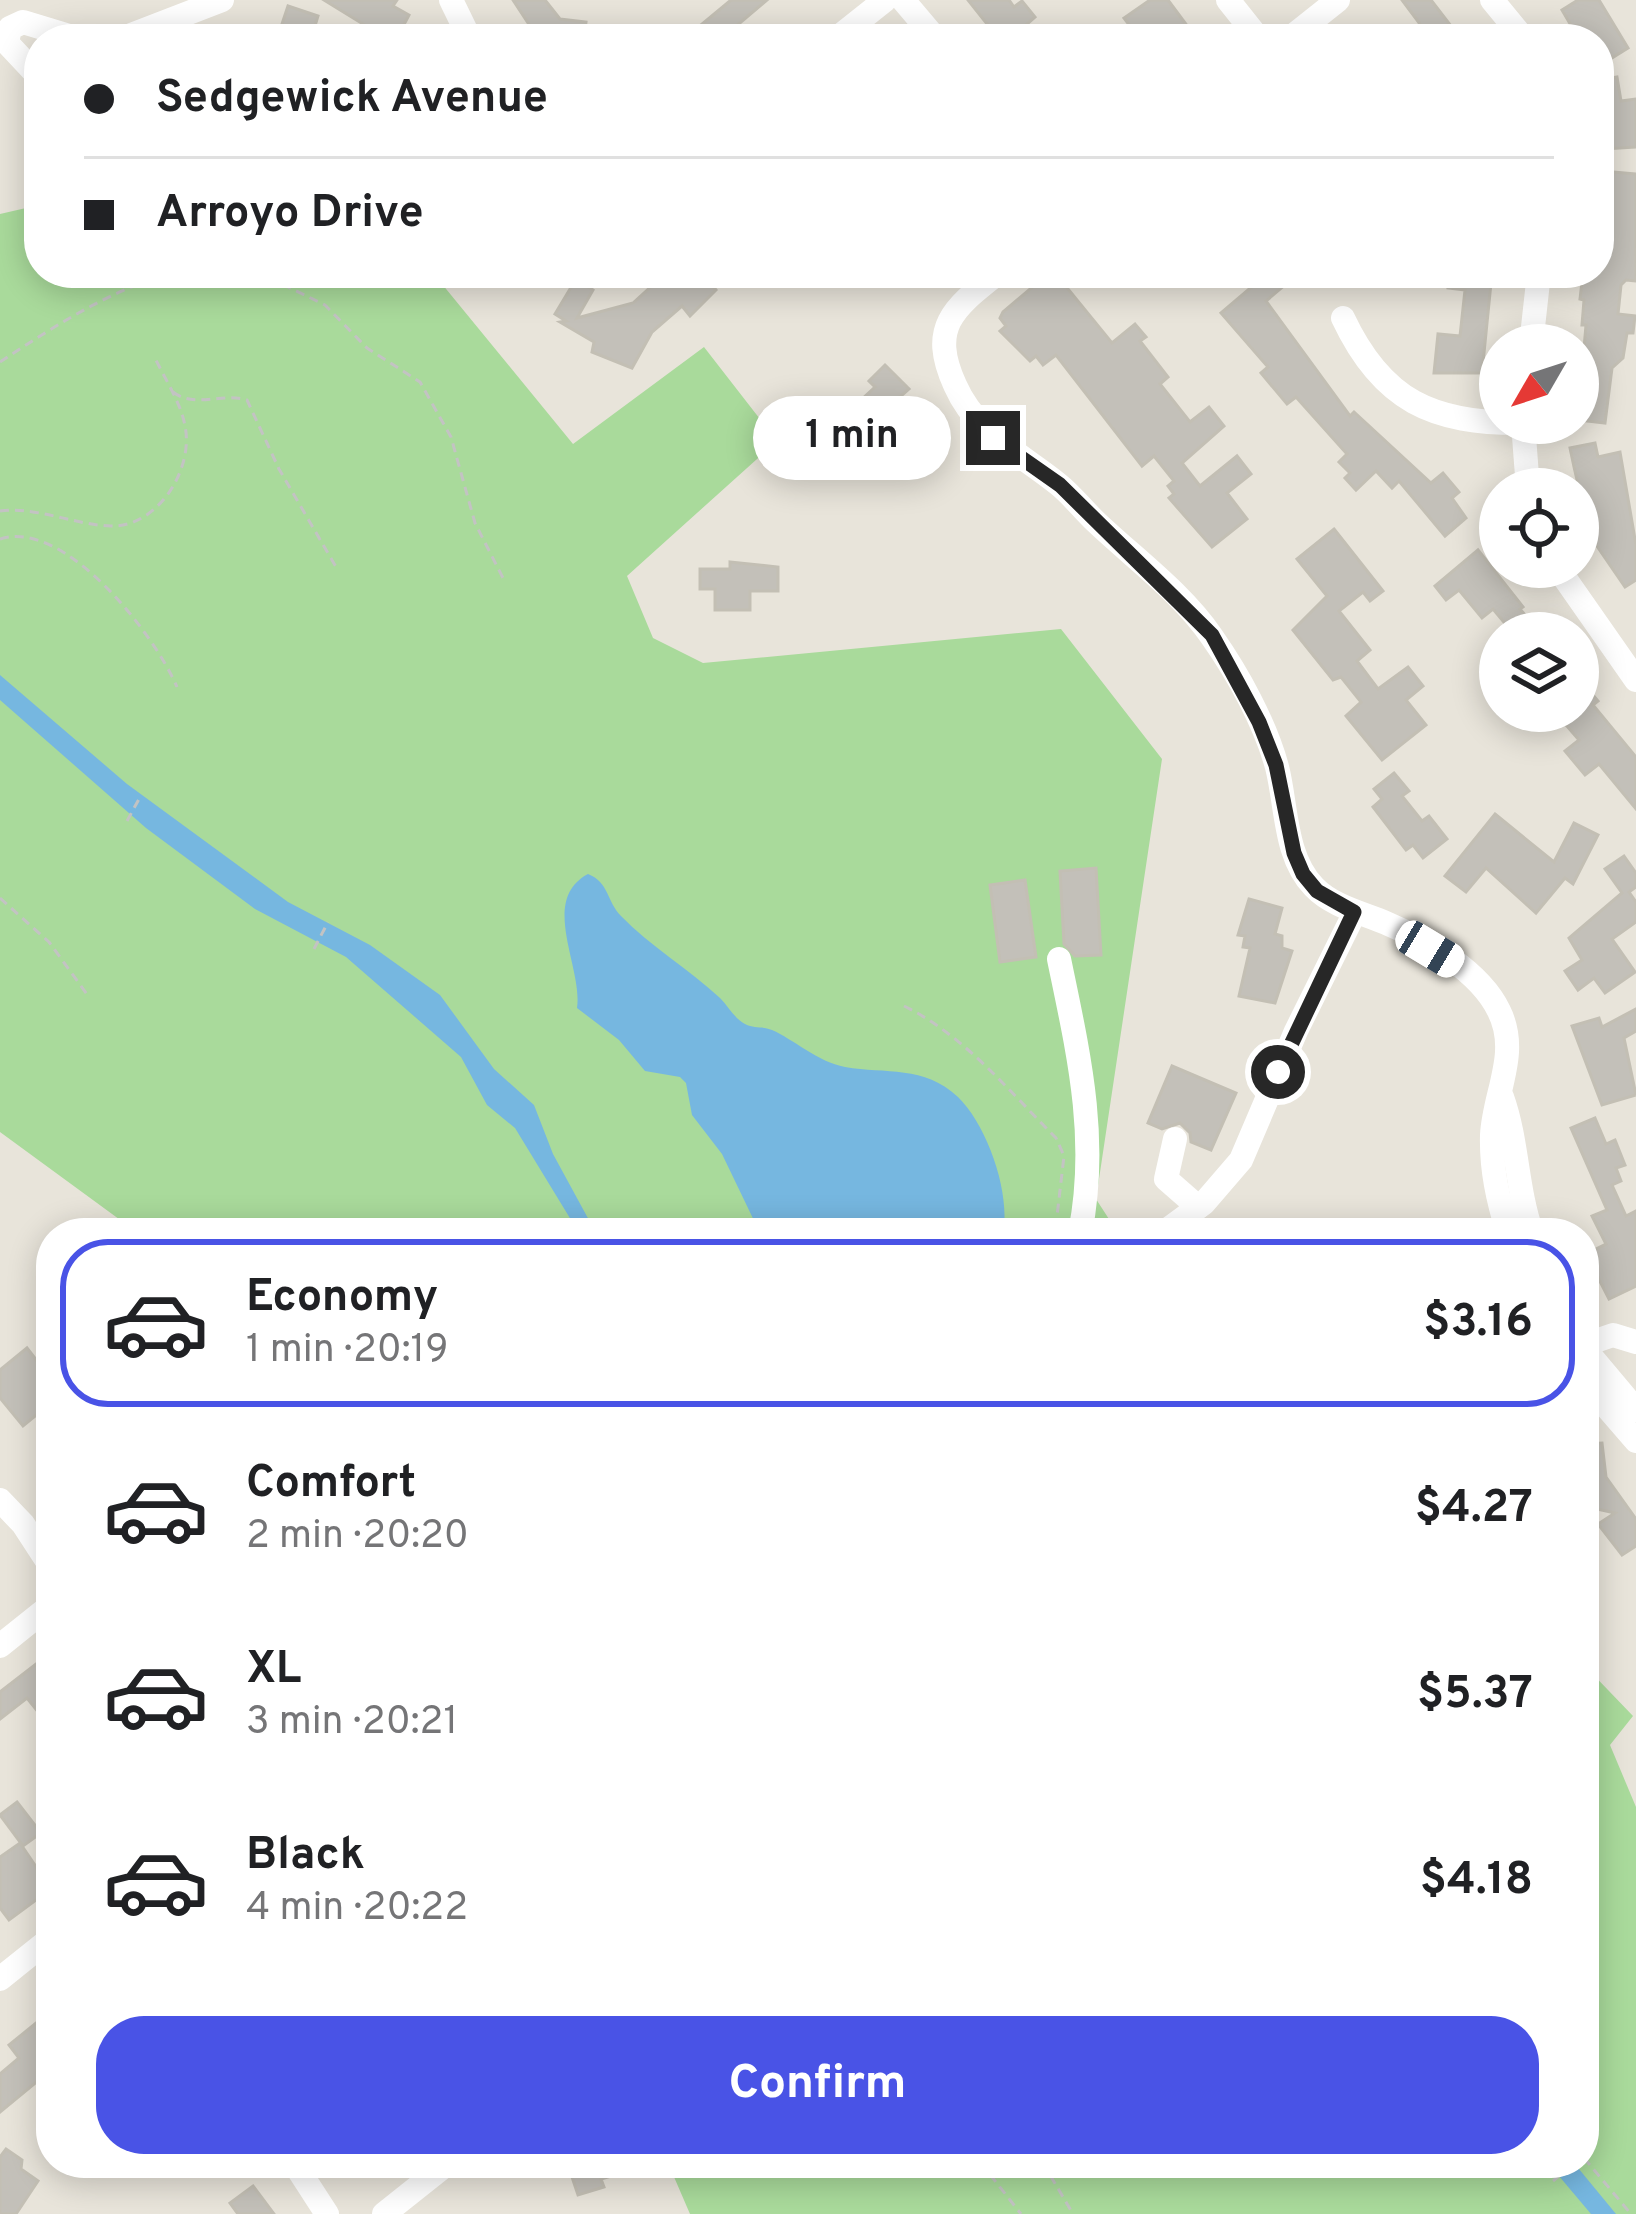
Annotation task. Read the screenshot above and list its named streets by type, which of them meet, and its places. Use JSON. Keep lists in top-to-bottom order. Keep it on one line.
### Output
{"north":"bottom left","page":{"banner":["Sedgewick Avenue","Arroyo Drive"],"bubble":"1 min","list":[{"name":"Economy","note":"1 min · 20:19","value":"$3.16"},{"name":"Comfort","note":"2 min · 20:20","value":"$4.27"},{"name":"XL","note":"3 min · 20:21","value":"$5.37"},{"name":"Black","note":"4 min · 20:22","value":"$4.18"}],"buttons":"Confirm"}}
